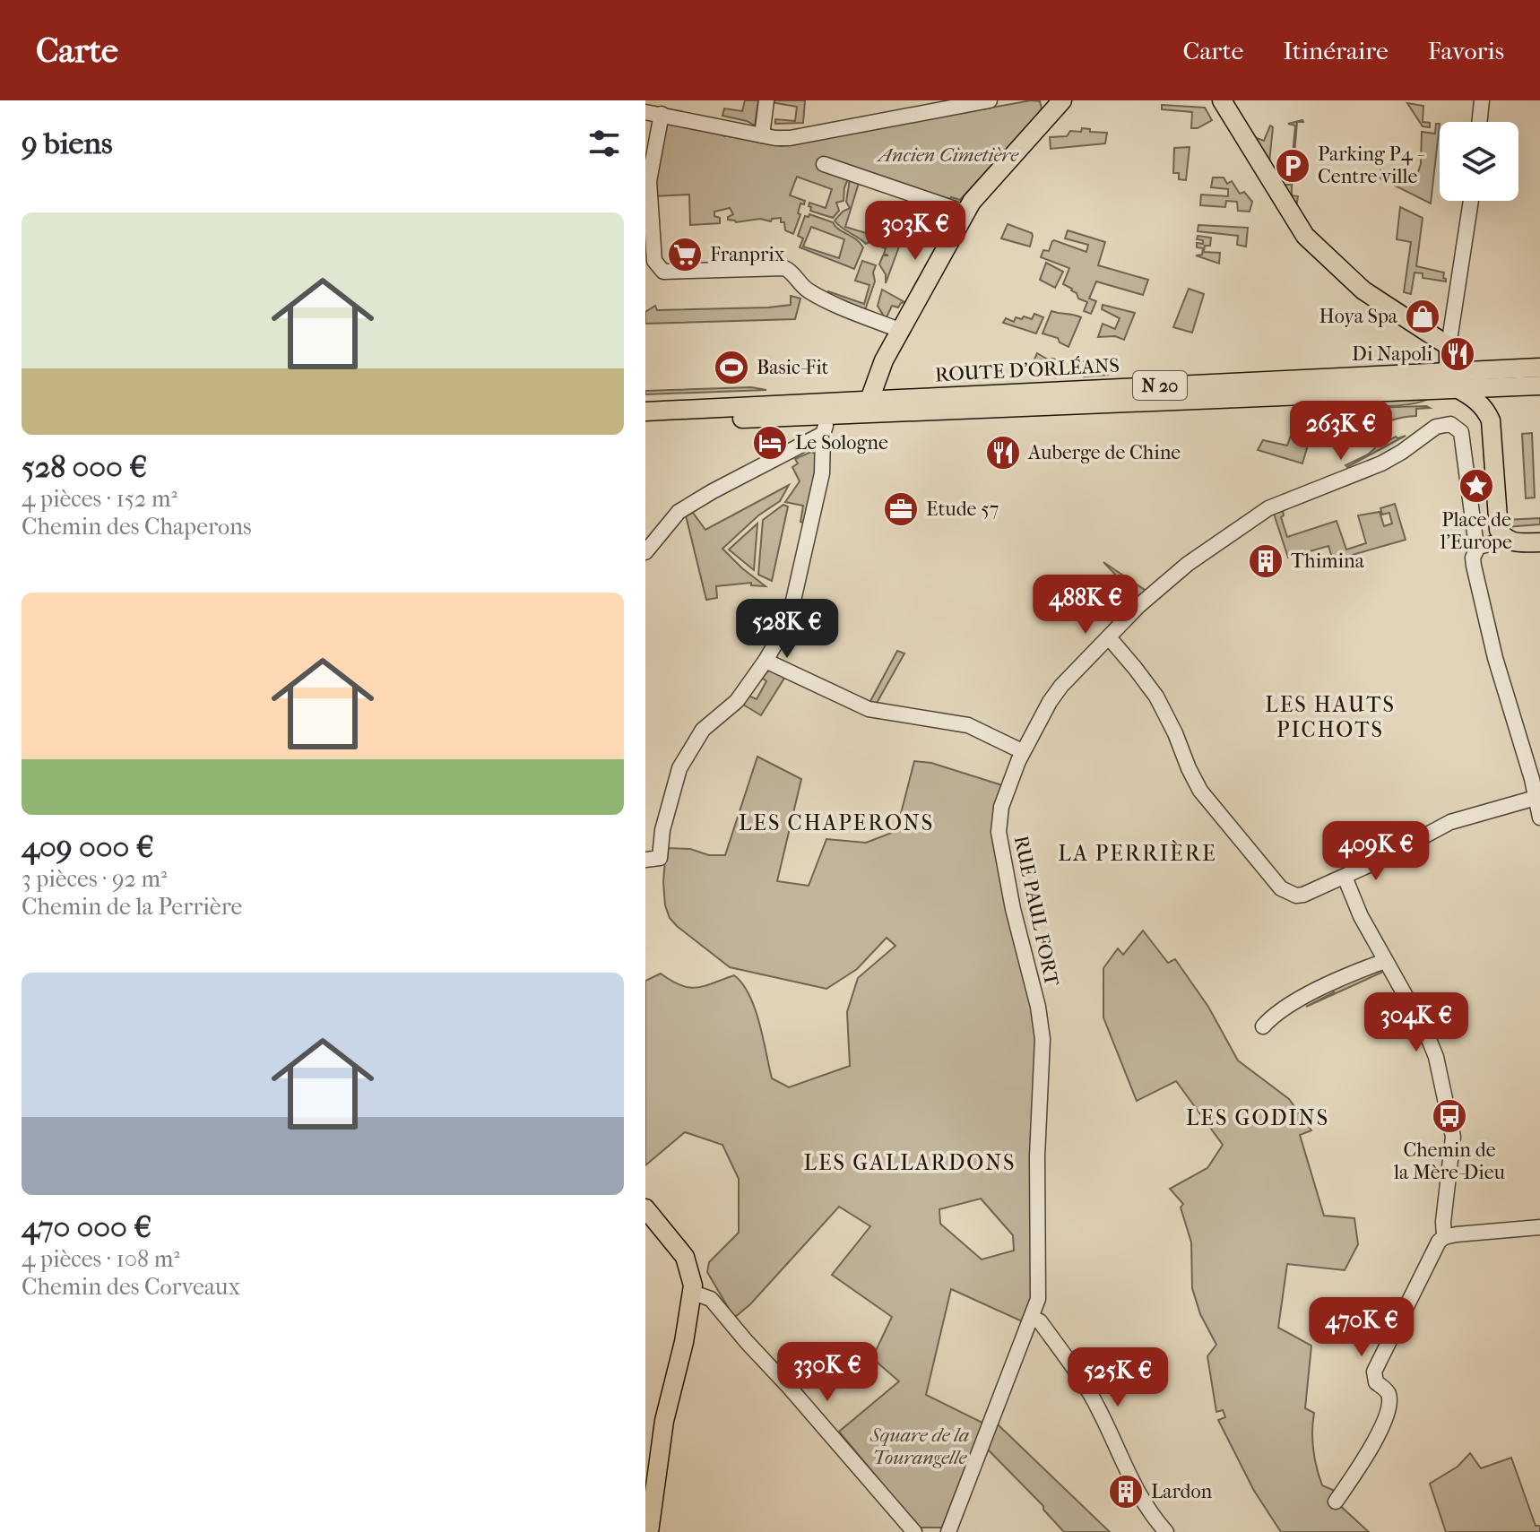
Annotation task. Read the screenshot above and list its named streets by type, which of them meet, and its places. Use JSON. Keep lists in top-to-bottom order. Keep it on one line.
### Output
{"streets":{"main road":["ROUTE D'ORLÉANS","N 20"],"street":["RUE PAUL FORT"]},"districts":["LES HAUTS PICHOTS","LES CHAPERONS","LA PERRIÈRE","LES GODINS","LES GALLARDONS"],"parks":["Ancien Cimetière","Square de la Tourangelle"],"places":{"parking":["Parking P4 - Centre ville"],"supermarket":["Franprix"],"shop":["Hoya Spa"],"restaurant":["Di Napoli","Auberge de Chine"],"sports":["Basic-Fit"],"hotel":["Le Sologne"],"place":["Place de l'Europe"],"office":["Etude 57"],"building":["Thimina","Lardon"],"bus stop":["Chemin de la Mère-Dieu"]},"page":{"header":"Carte","nav":["Carte","Itinéraire","Favoris"],"heading":"9 biens","list":[{"name":"528 000 €","note":"4 pièces · 152 m² · Chemin des Chaperons"},{"name":"409 000 €","note":"3 pièces · 92 m² · Chemin de la Perrière"},{"name":"470 000 €","note":"4 pièces · 108 m² · Chemin des Corveaux"}],"price":["303K €","263K €","488K €","528K €","409K €","304K €","470K €","330K €","525K €"]}}
